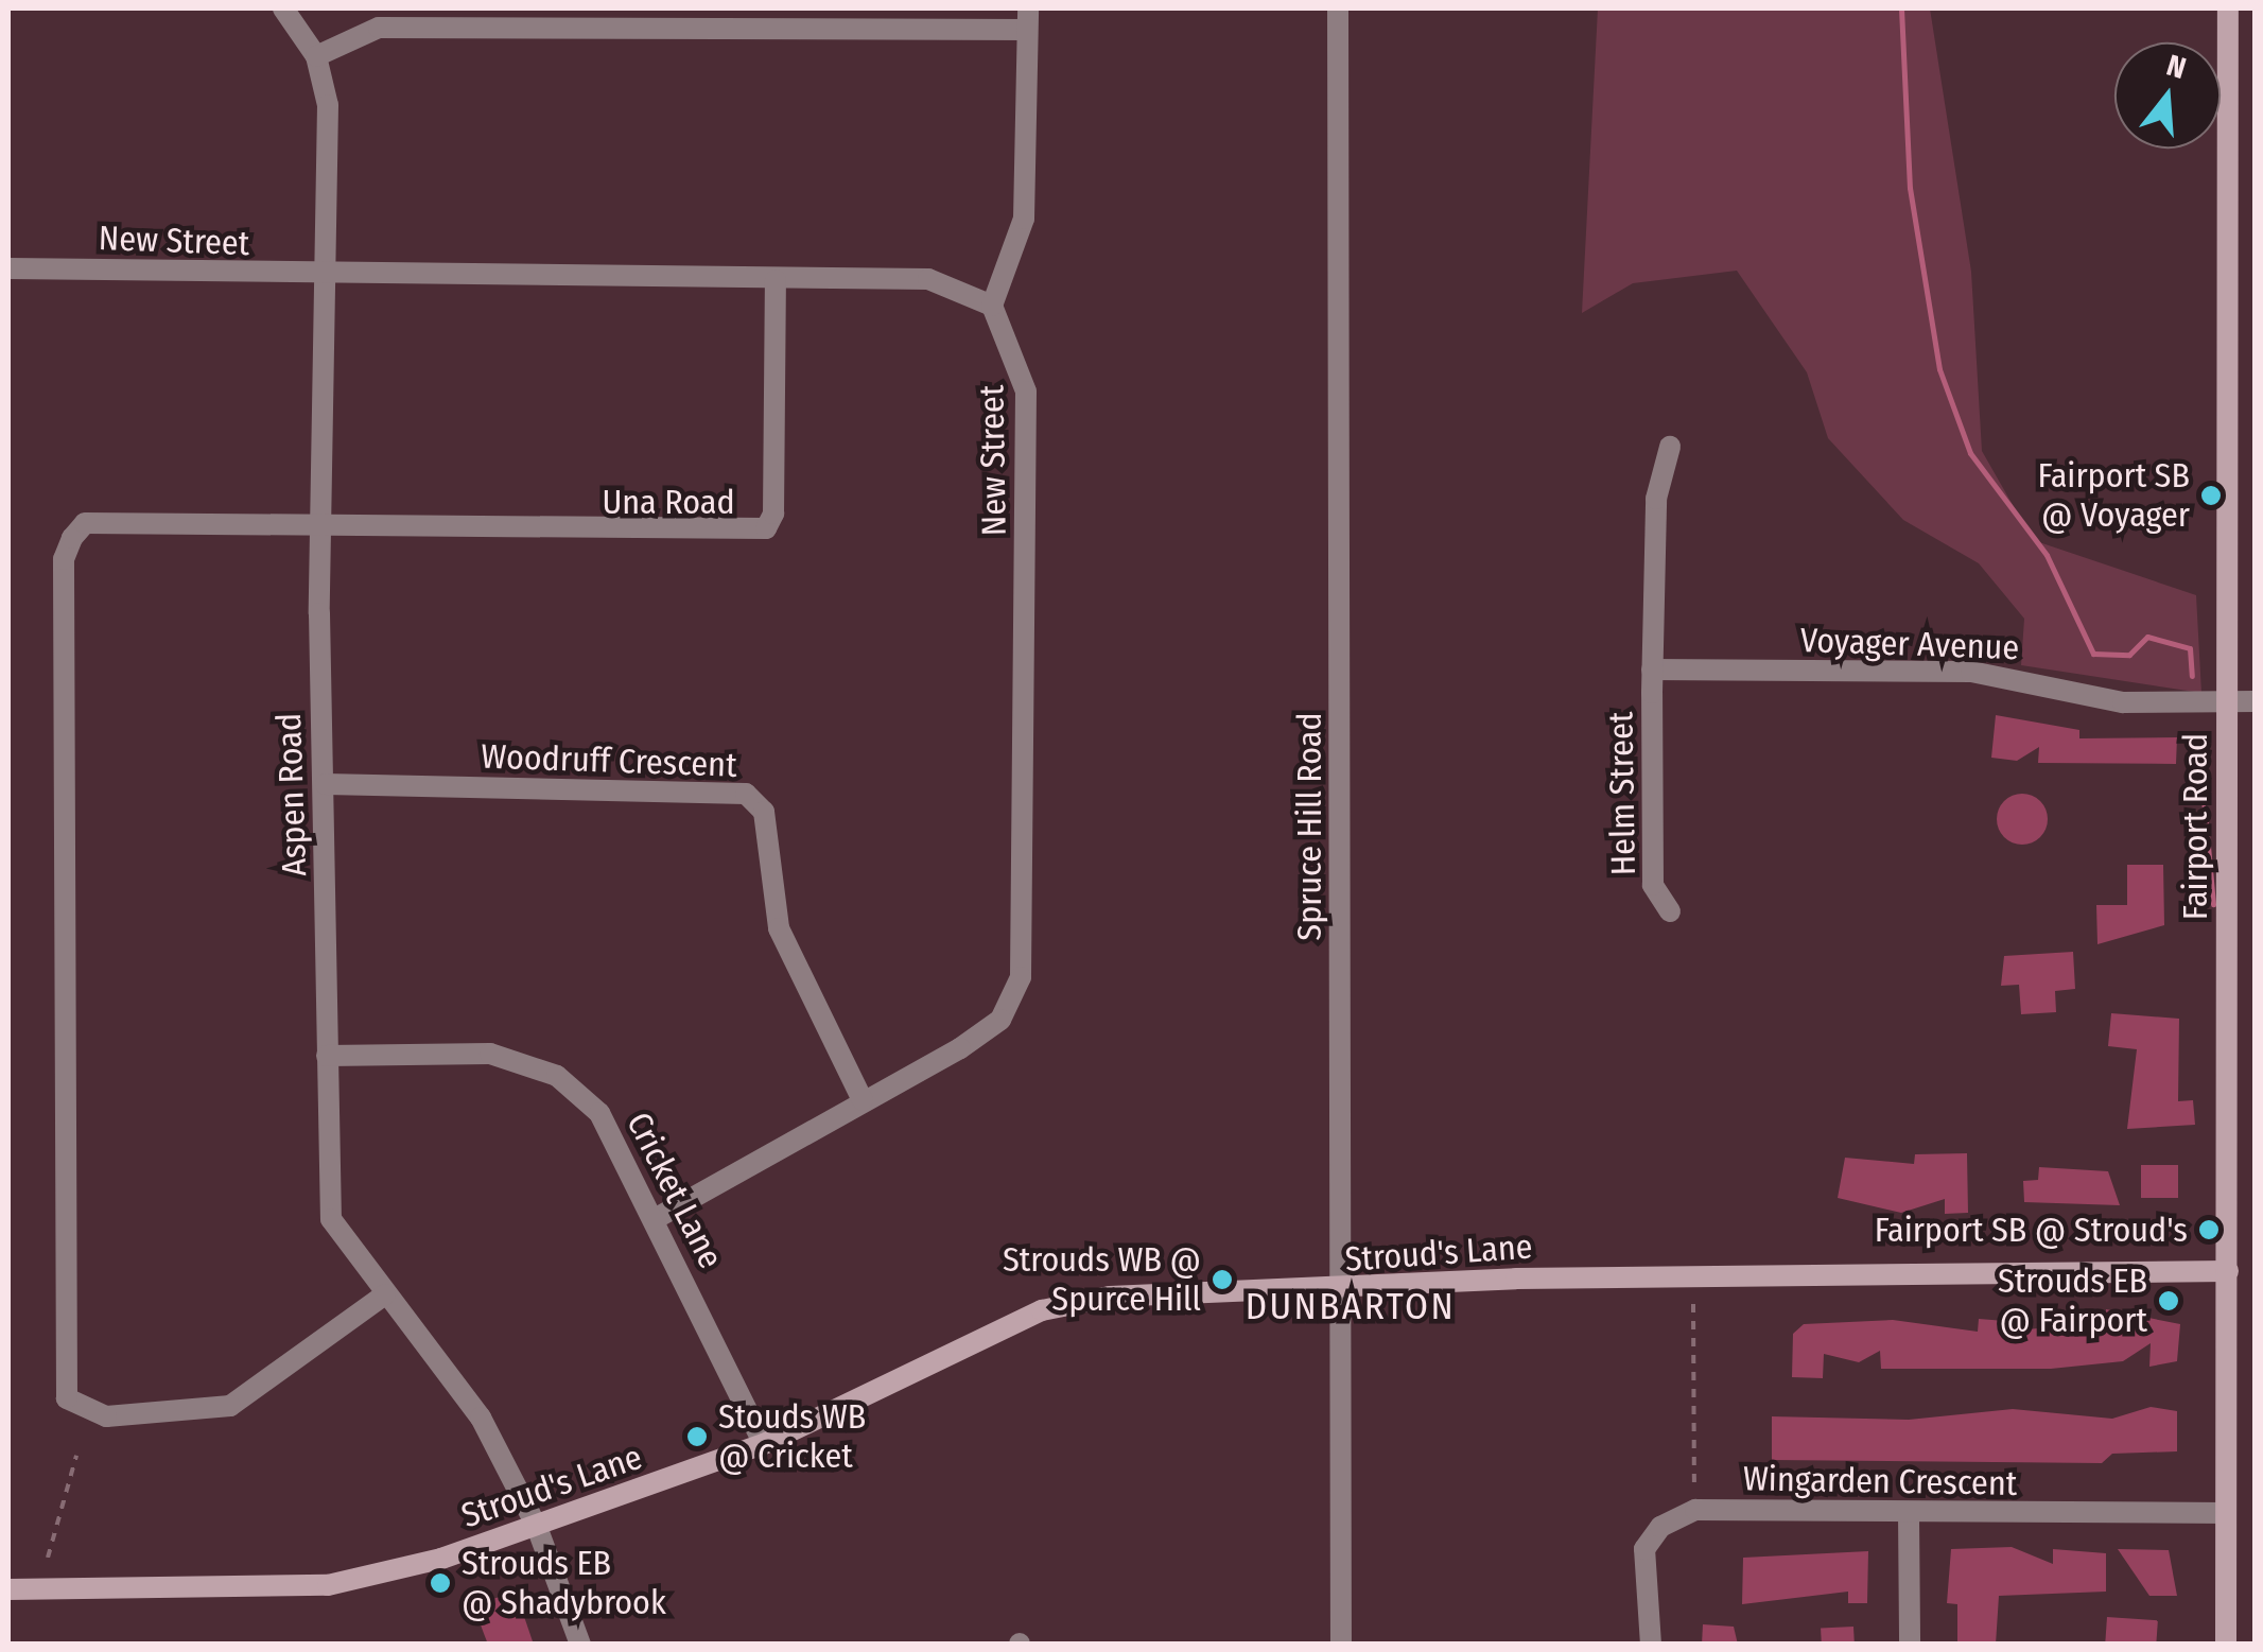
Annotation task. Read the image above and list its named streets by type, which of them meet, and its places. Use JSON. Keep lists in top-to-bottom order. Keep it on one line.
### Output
{"streets":{"street":["New Street","Una Road","Voyager Avenue","Woodruff Crescent","Helm Street","Aspen Road","Spruce Hill Road","Fairport Road","Cricket Lane","Stroud's Lane","Wingarden Crescent"]},"crossings":[["New Street","Una Road"],["New Street","Woodruff Crescent"],["New Street","Aspen Road"],["New Street","Cricket Lane"],["Una Road","Aspen Road"],["Voyager Avenue","Helm Street"],["Voyager Avenue","Fairport Road"],["Woodruff Crescent","Aspen Road"],["Aspen Road","Cricket Lane"],["Aspen Road","Stroud's Lane"],["Spruce Hill Road","Stroud's Lane"],["Fairport Road","Stroud's Lane"],["Fairport Road","Wingarden Crescent"],["Cricket Lane","Stroud's Lane"]],"districts":["DUNBARTON"],"places":["Fairport SB @ Voyager","Fairport SB @ Stroud's","Strouds WB @ Spurce Hill","Strouds EB @ Fairport","Stouds WB @ Cricket","Strouds EB @ Shadybrook"],"north":"top"}
